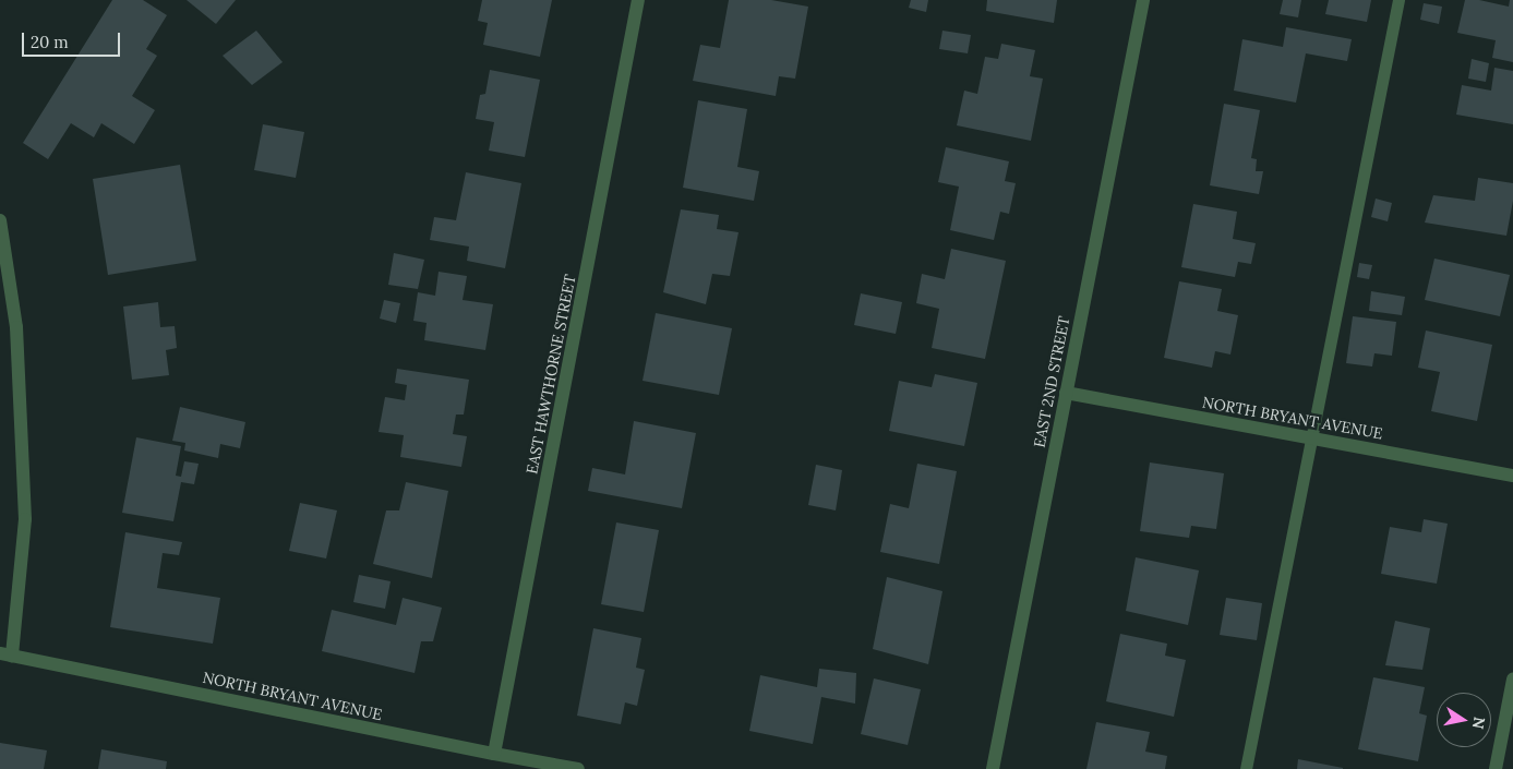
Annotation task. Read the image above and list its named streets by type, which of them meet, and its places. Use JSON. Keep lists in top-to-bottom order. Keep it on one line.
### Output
{"streets":{"street":["EAST HAWTHORNE STREET","EAST 2ND STREET","NORTH BRYANT AVENUE"]},"crossings":[["EAST HAWTHORNE STREET","NORTH BRYANT AVENUE"],["EAST 2ND STREET","NORTH BRYANT AVENUE"]],"scale_bar":"20 m","north":"right"}
